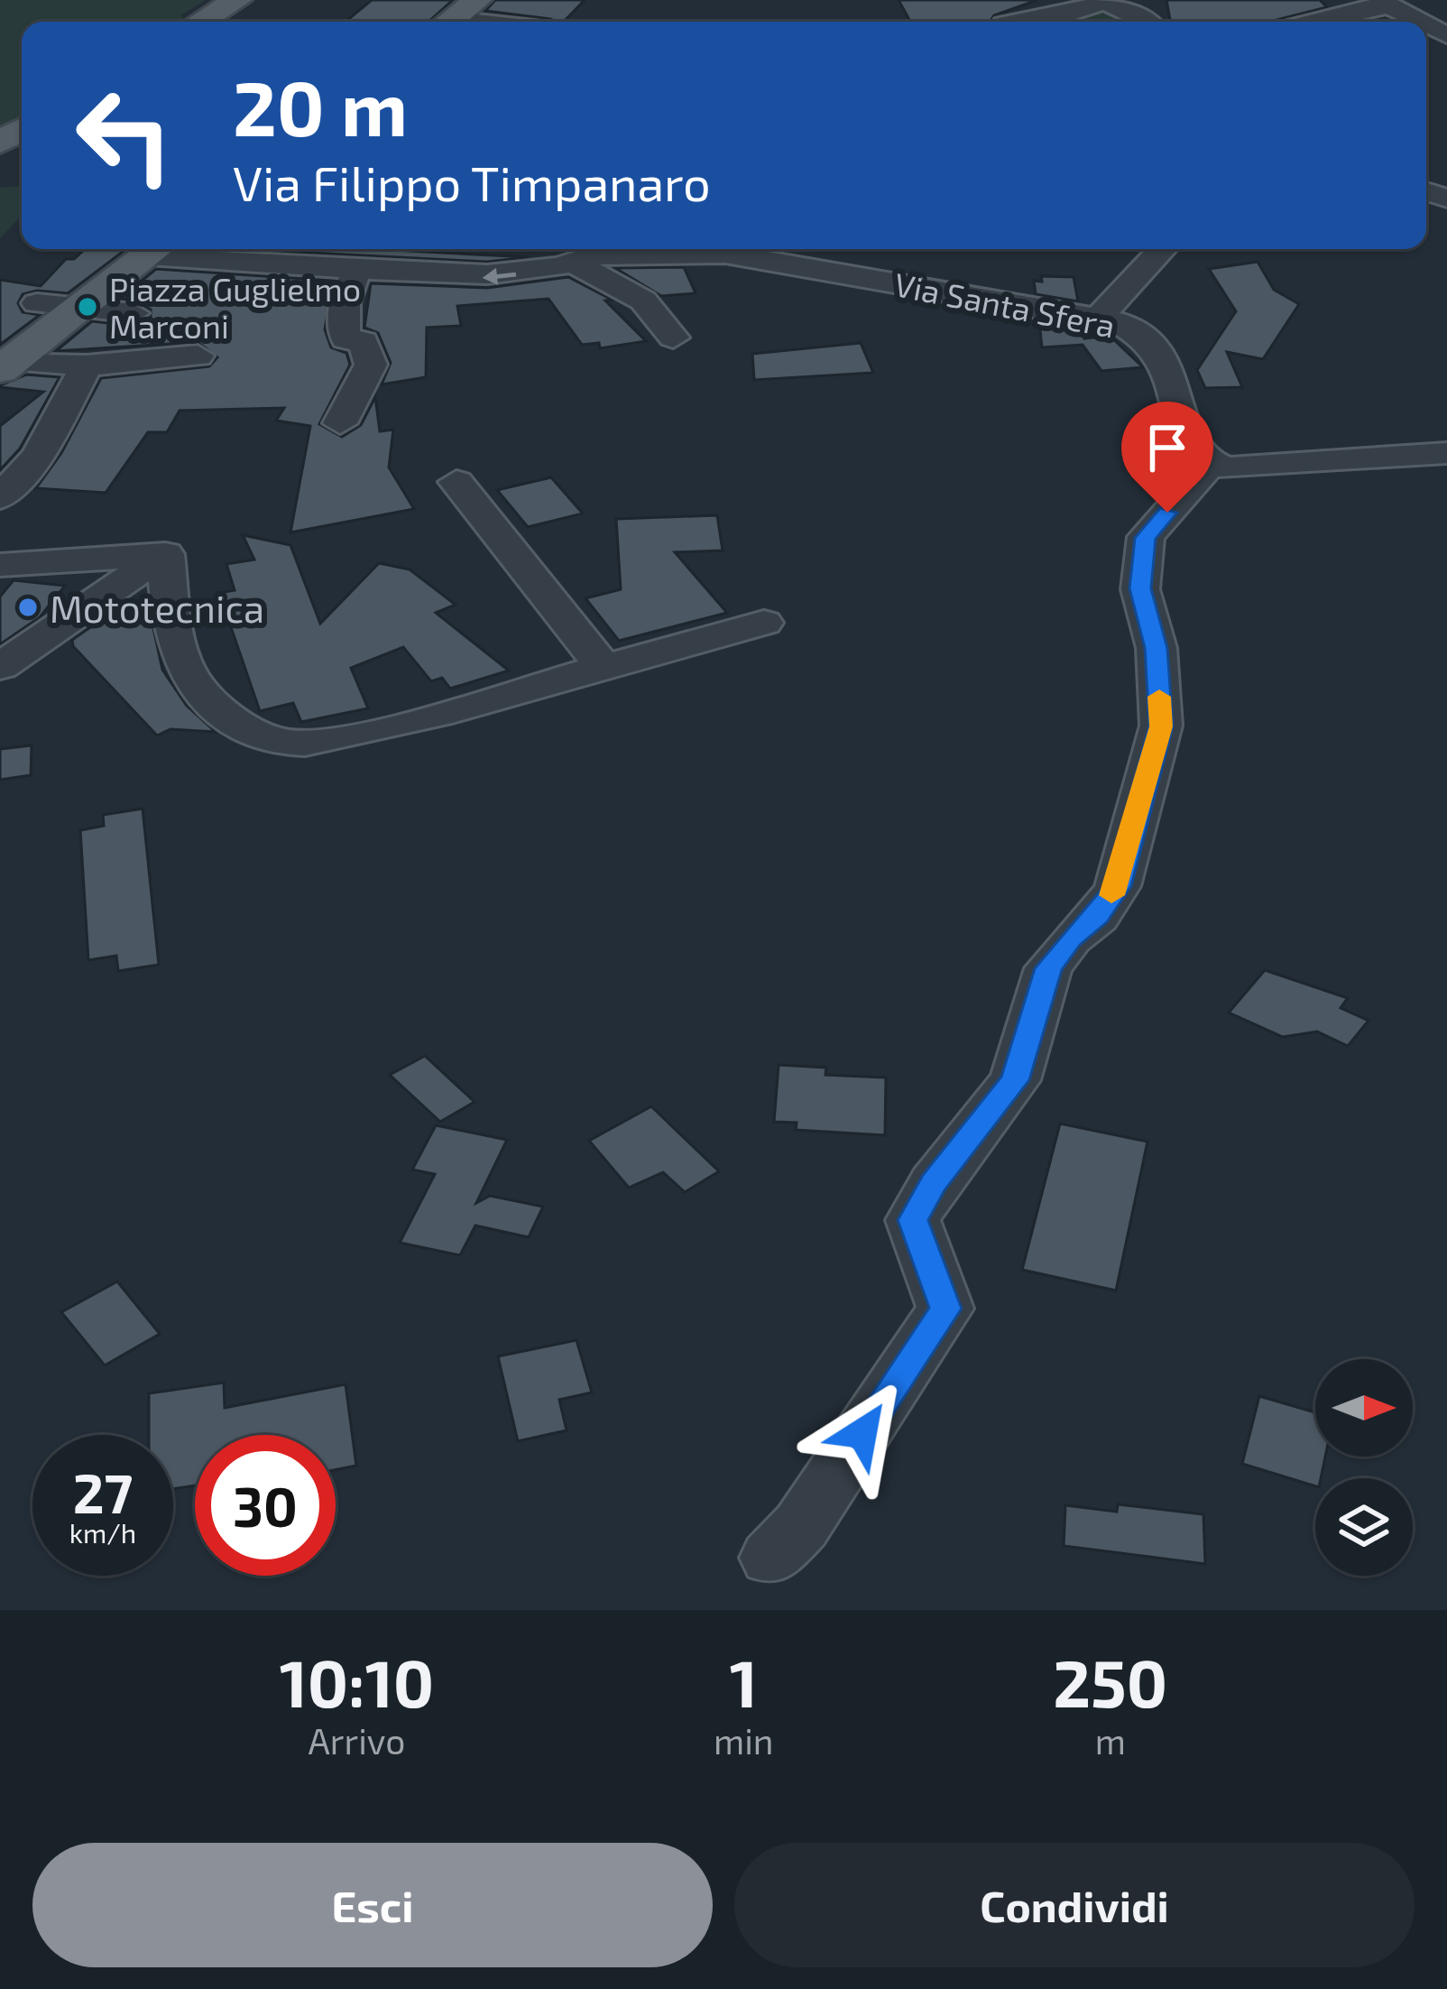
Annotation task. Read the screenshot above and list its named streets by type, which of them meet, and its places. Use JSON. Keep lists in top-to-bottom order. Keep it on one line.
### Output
{"streets":{"street":["Via Santa Sfera"]},"places":["Piazza Guglielmo Marconi","Mototecnica"],"north":"right","page":{"turn":["20 m","Via Filippo Timpanaro"],"speed":"27 km/h","limit":"30","eta":["10:10","Arrivo","1","min","250","m"],"buttons":["Esci","Condividi"]}}
